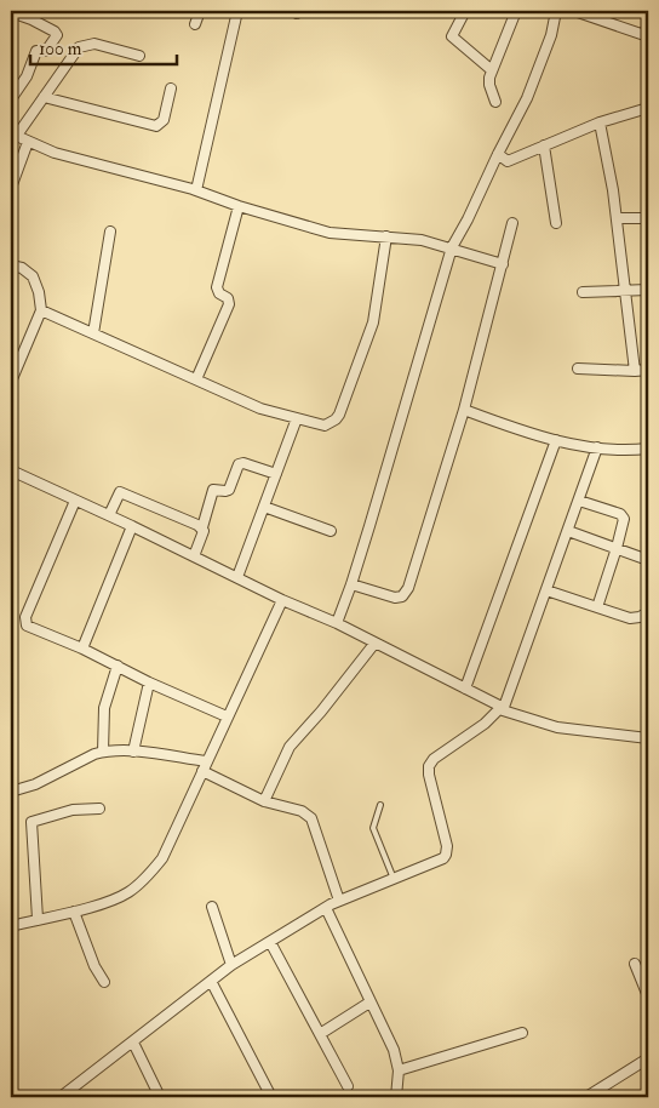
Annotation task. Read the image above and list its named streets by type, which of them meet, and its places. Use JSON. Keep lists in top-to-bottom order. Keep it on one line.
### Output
{"scale_bar":"100 m"}
